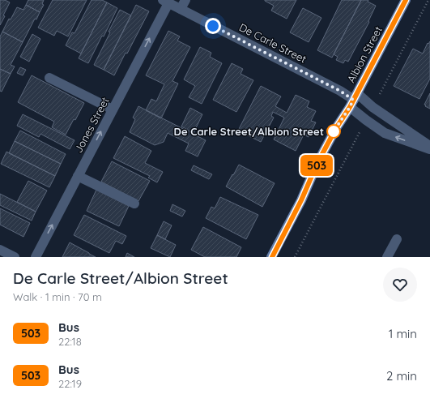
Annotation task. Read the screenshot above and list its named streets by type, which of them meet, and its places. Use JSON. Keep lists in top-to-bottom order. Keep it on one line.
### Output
{"streets":{"street":["De Carle Street","Albion Street","Jones Street"]},"crossings":[["De Carle Street","Albion Street"],["De Carle Street","Jones Street"]],"one_way":["Jones Street"],"places":["De Carle Street/Albion Street"],"lines":["bus line 503"],"page":{"on_map":"503","heading":["De Carle Street/Albion Street","Walk · 1 min · 70 m"],"list":[{"mark":"503","name":"Bus","note":"22:18","value":"1 min"},{"mark":"503","name":"Bus","note":"22:19","value":"2 min"}]}}
